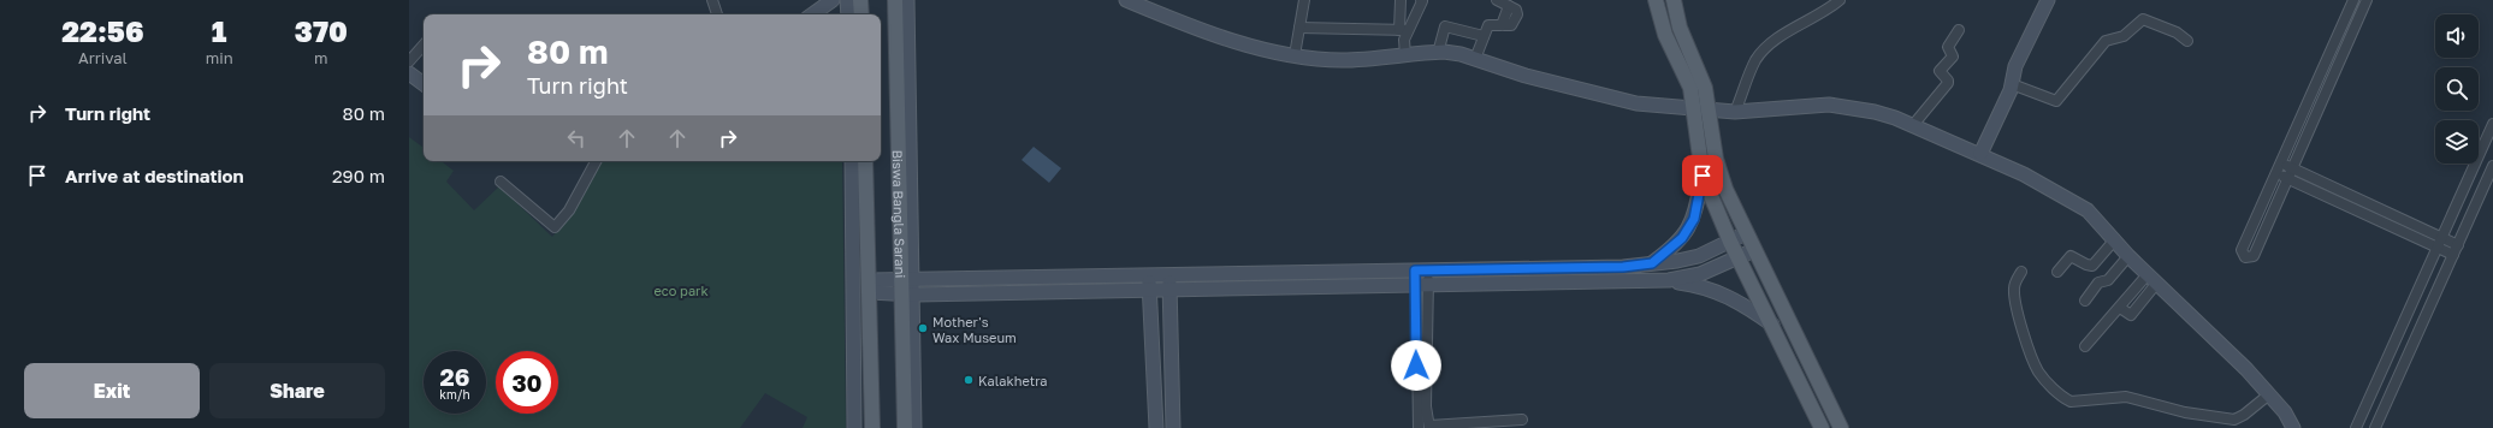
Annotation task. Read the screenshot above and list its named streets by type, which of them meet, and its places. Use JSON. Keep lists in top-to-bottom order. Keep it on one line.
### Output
{"streets":{"main road":["Biswa Bangla Sarani"]},"parks":["eco park"],"places":["Mother's Wax Museum","Kalakhetra"],"page":{"eta":["22:56","Arrival","1","min","370","m"],"turn":["80 m","Turn right"],"list":[{"name":"Turn right","value":"80 m"},{"name":"Arrive at destination","value":"290 m"}],"speed":"26 km/h","limit":"30","buttons":["Exit","Share"]}}
